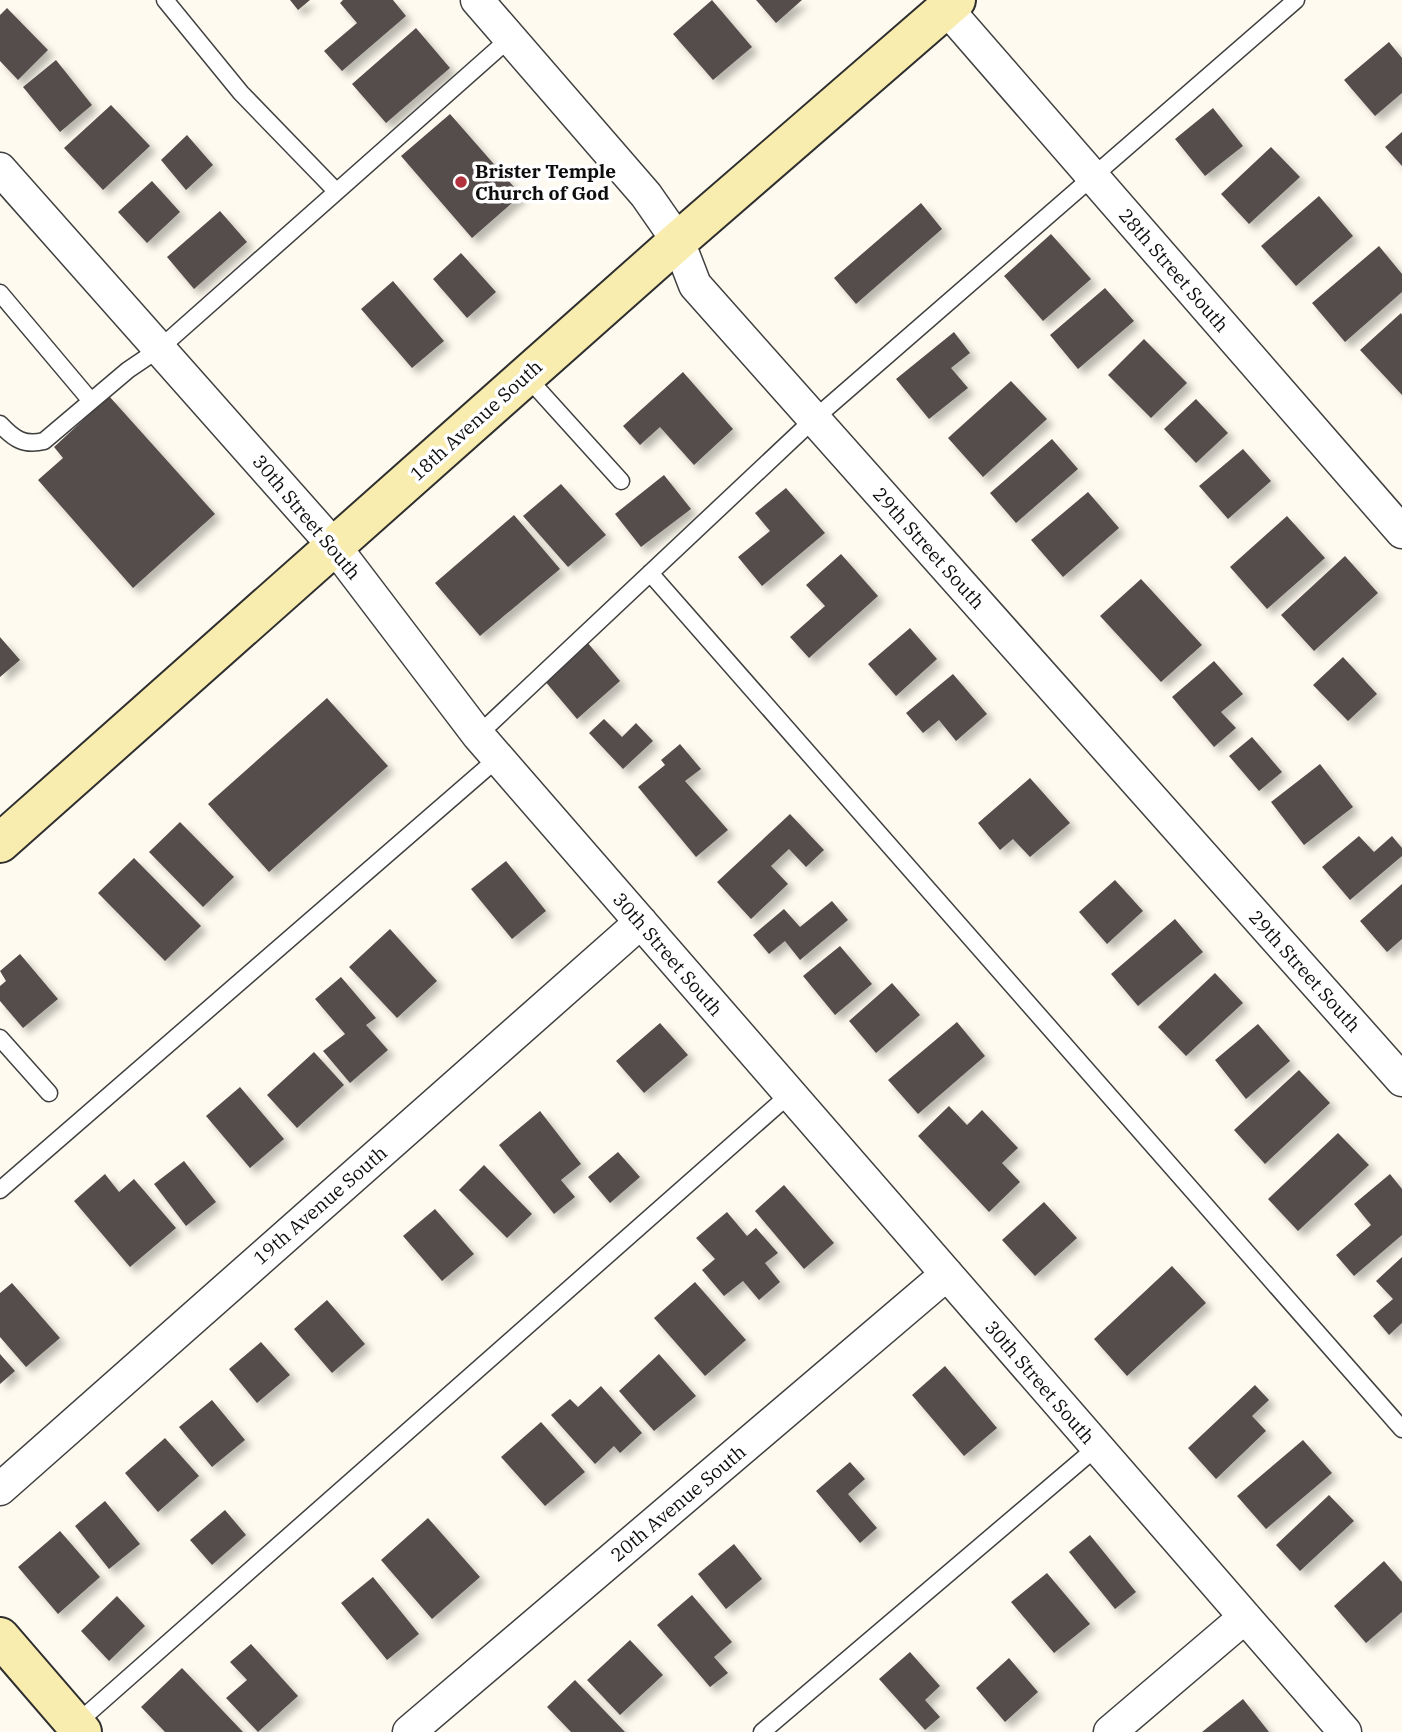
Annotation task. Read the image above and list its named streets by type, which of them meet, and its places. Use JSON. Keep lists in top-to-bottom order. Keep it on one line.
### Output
{"streets":{"street":["28th Street South","18th Avenue South","30th Street South","29th Street South","19th Avenue South","20th Avenue South"]},"crossings":[["28th Street South","18th Avenue South"],["18th Avenue South","30th Street South"],["18th Avenue South","29th Street South"],["30th Street South","19th Avenue South"],["30th Street South","20th Avenue South"]],"places":["Brister Temple Church of God"]}
